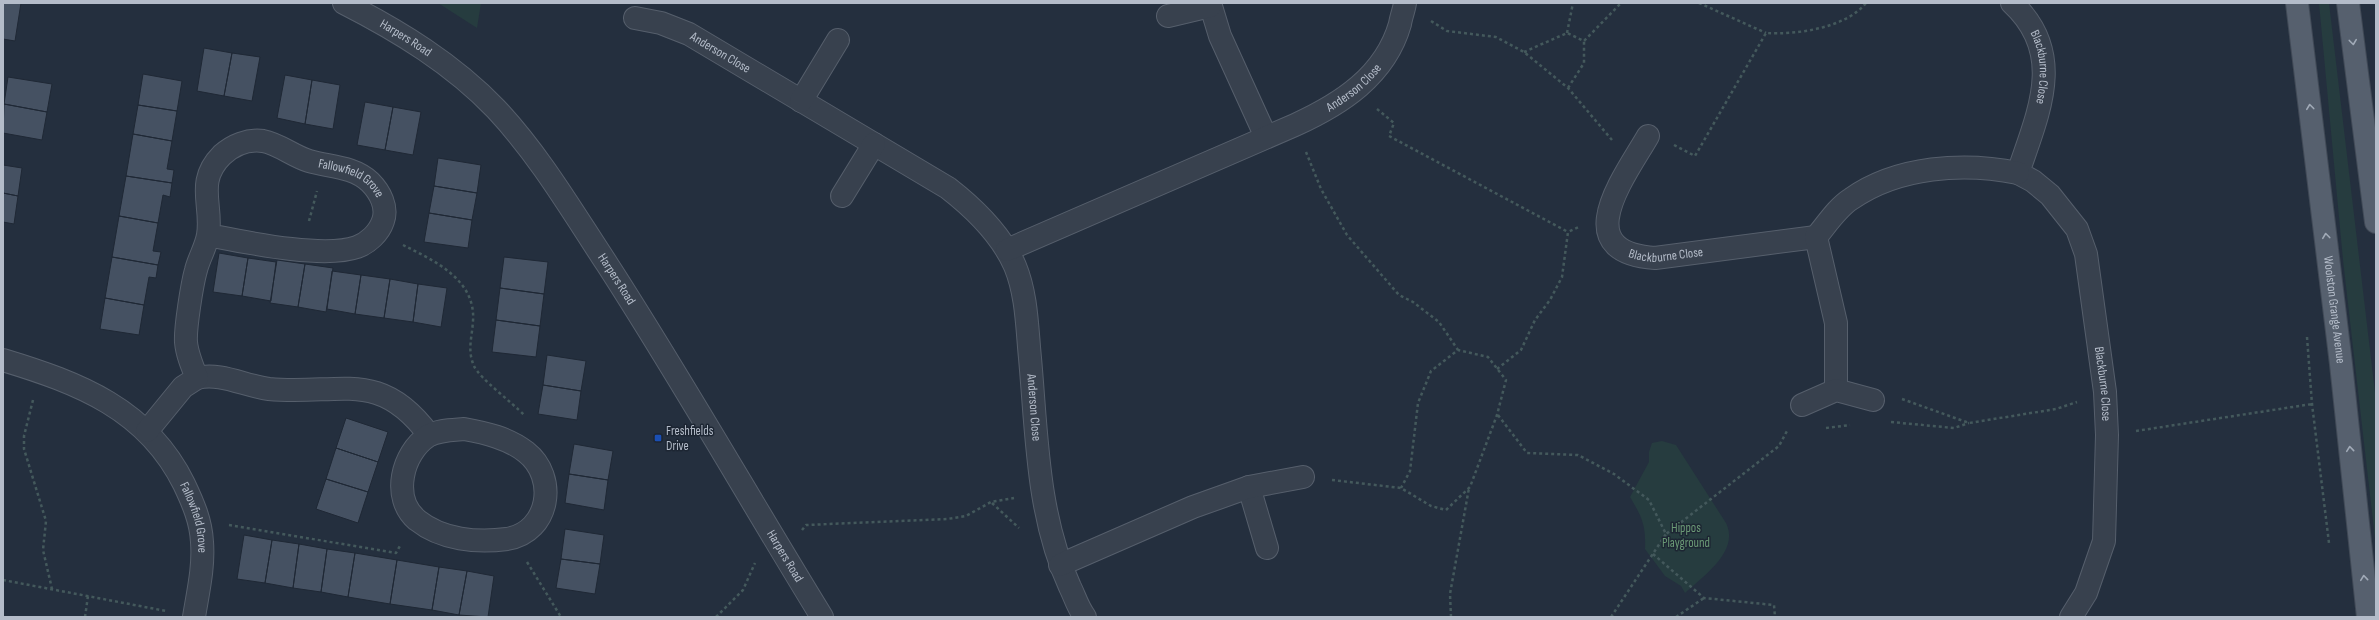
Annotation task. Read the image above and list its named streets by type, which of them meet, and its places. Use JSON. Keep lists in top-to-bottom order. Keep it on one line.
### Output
{"streets":{"main road":["Woolston Grange Avenue"],"street":["Harpers Road","Anderson Close","Blackburne Close","Fallowfield Grove"]},"parks":["Hippos Playground"],"places":{"transit":["Freshfields Drive"]}}
